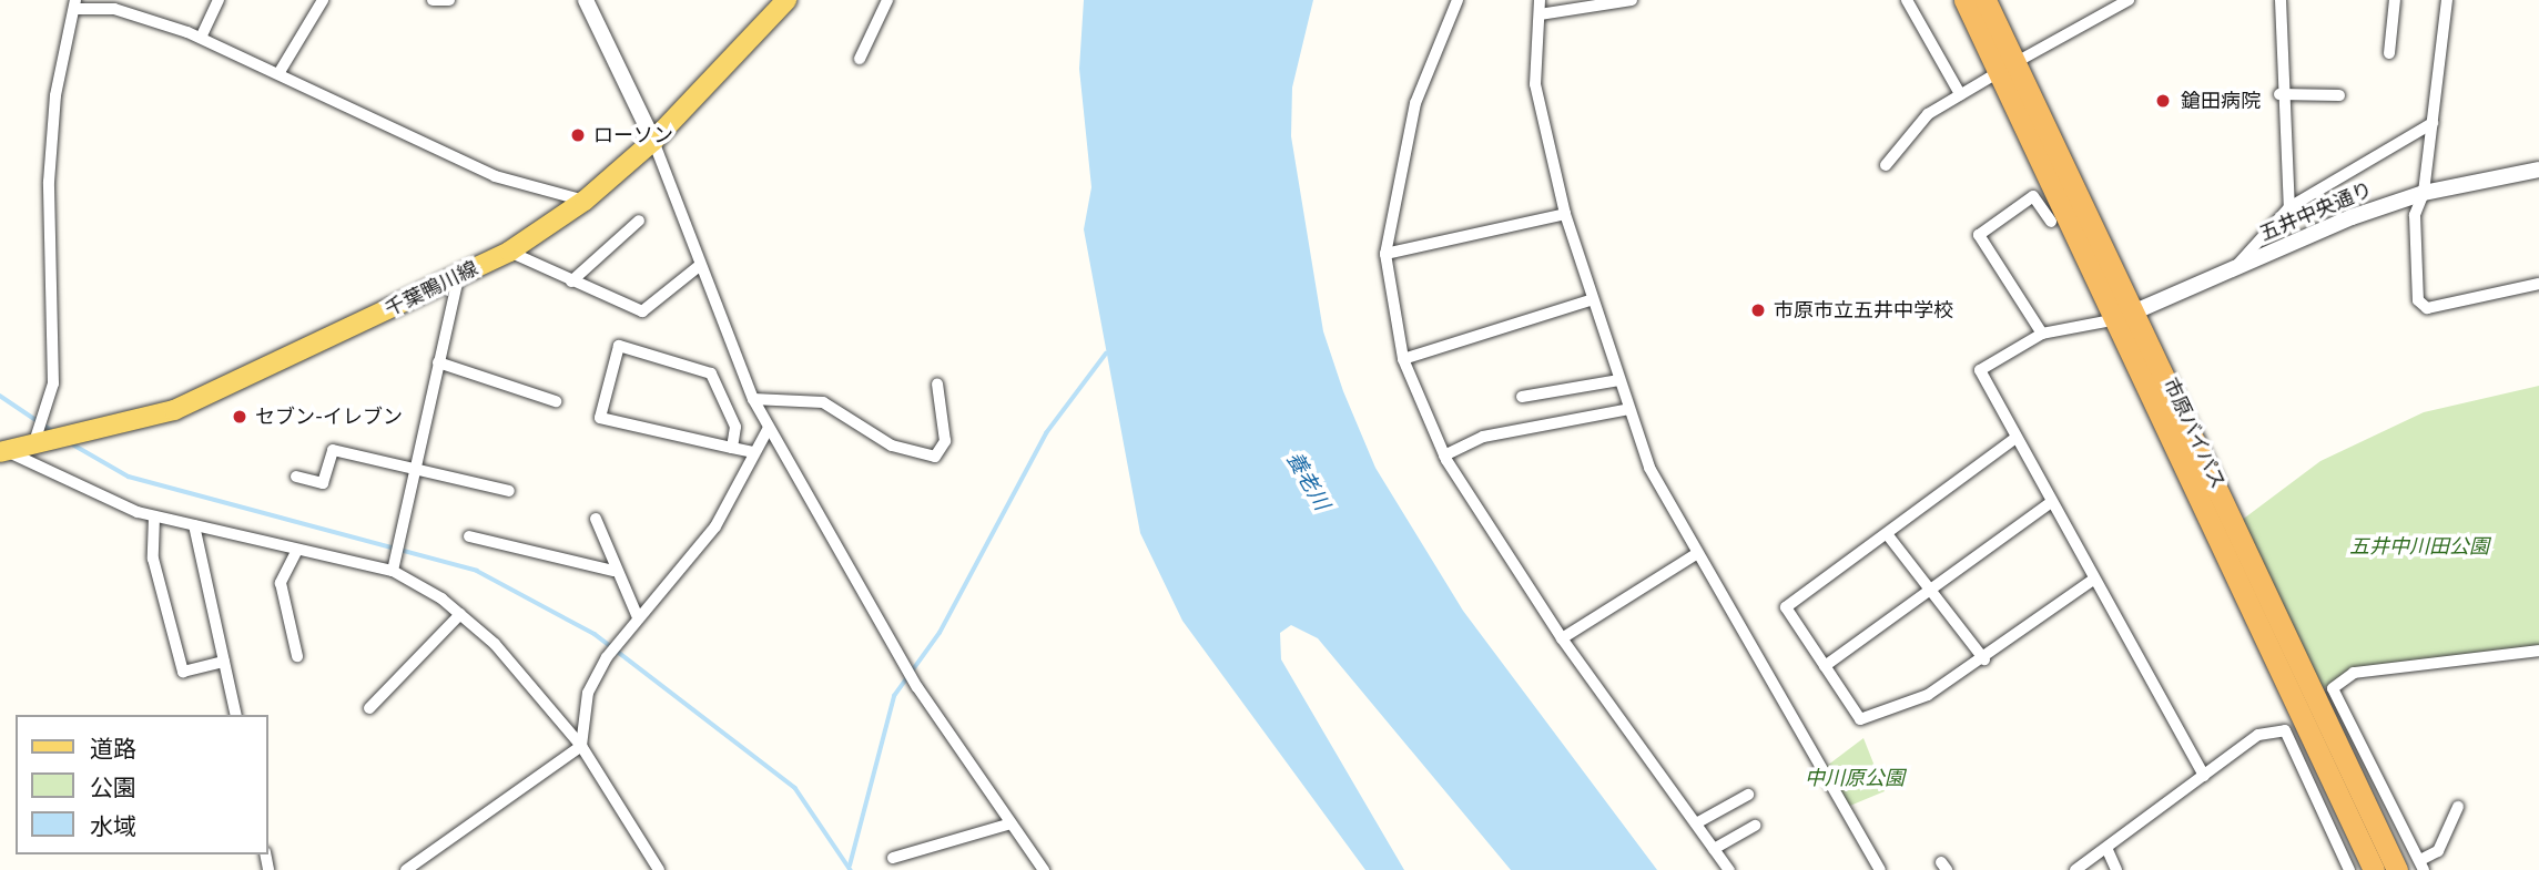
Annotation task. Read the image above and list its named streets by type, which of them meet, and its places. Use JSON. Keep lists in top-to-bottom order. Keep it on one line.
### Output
{"streets":{"highway":["市原バイパス"],"main road":["千葉鴨川線"],"street":["五井中央通り"]},"crossings":[["五井中央通り","市原バイパス"]],"water":["養老川"],"parks":["五井中川田公園","中川原公園"],"places":["鎗田病院","ローソン","市原市立五井中学校","セブン-イレブン"],"legend":["道路","公園","水域"]}
